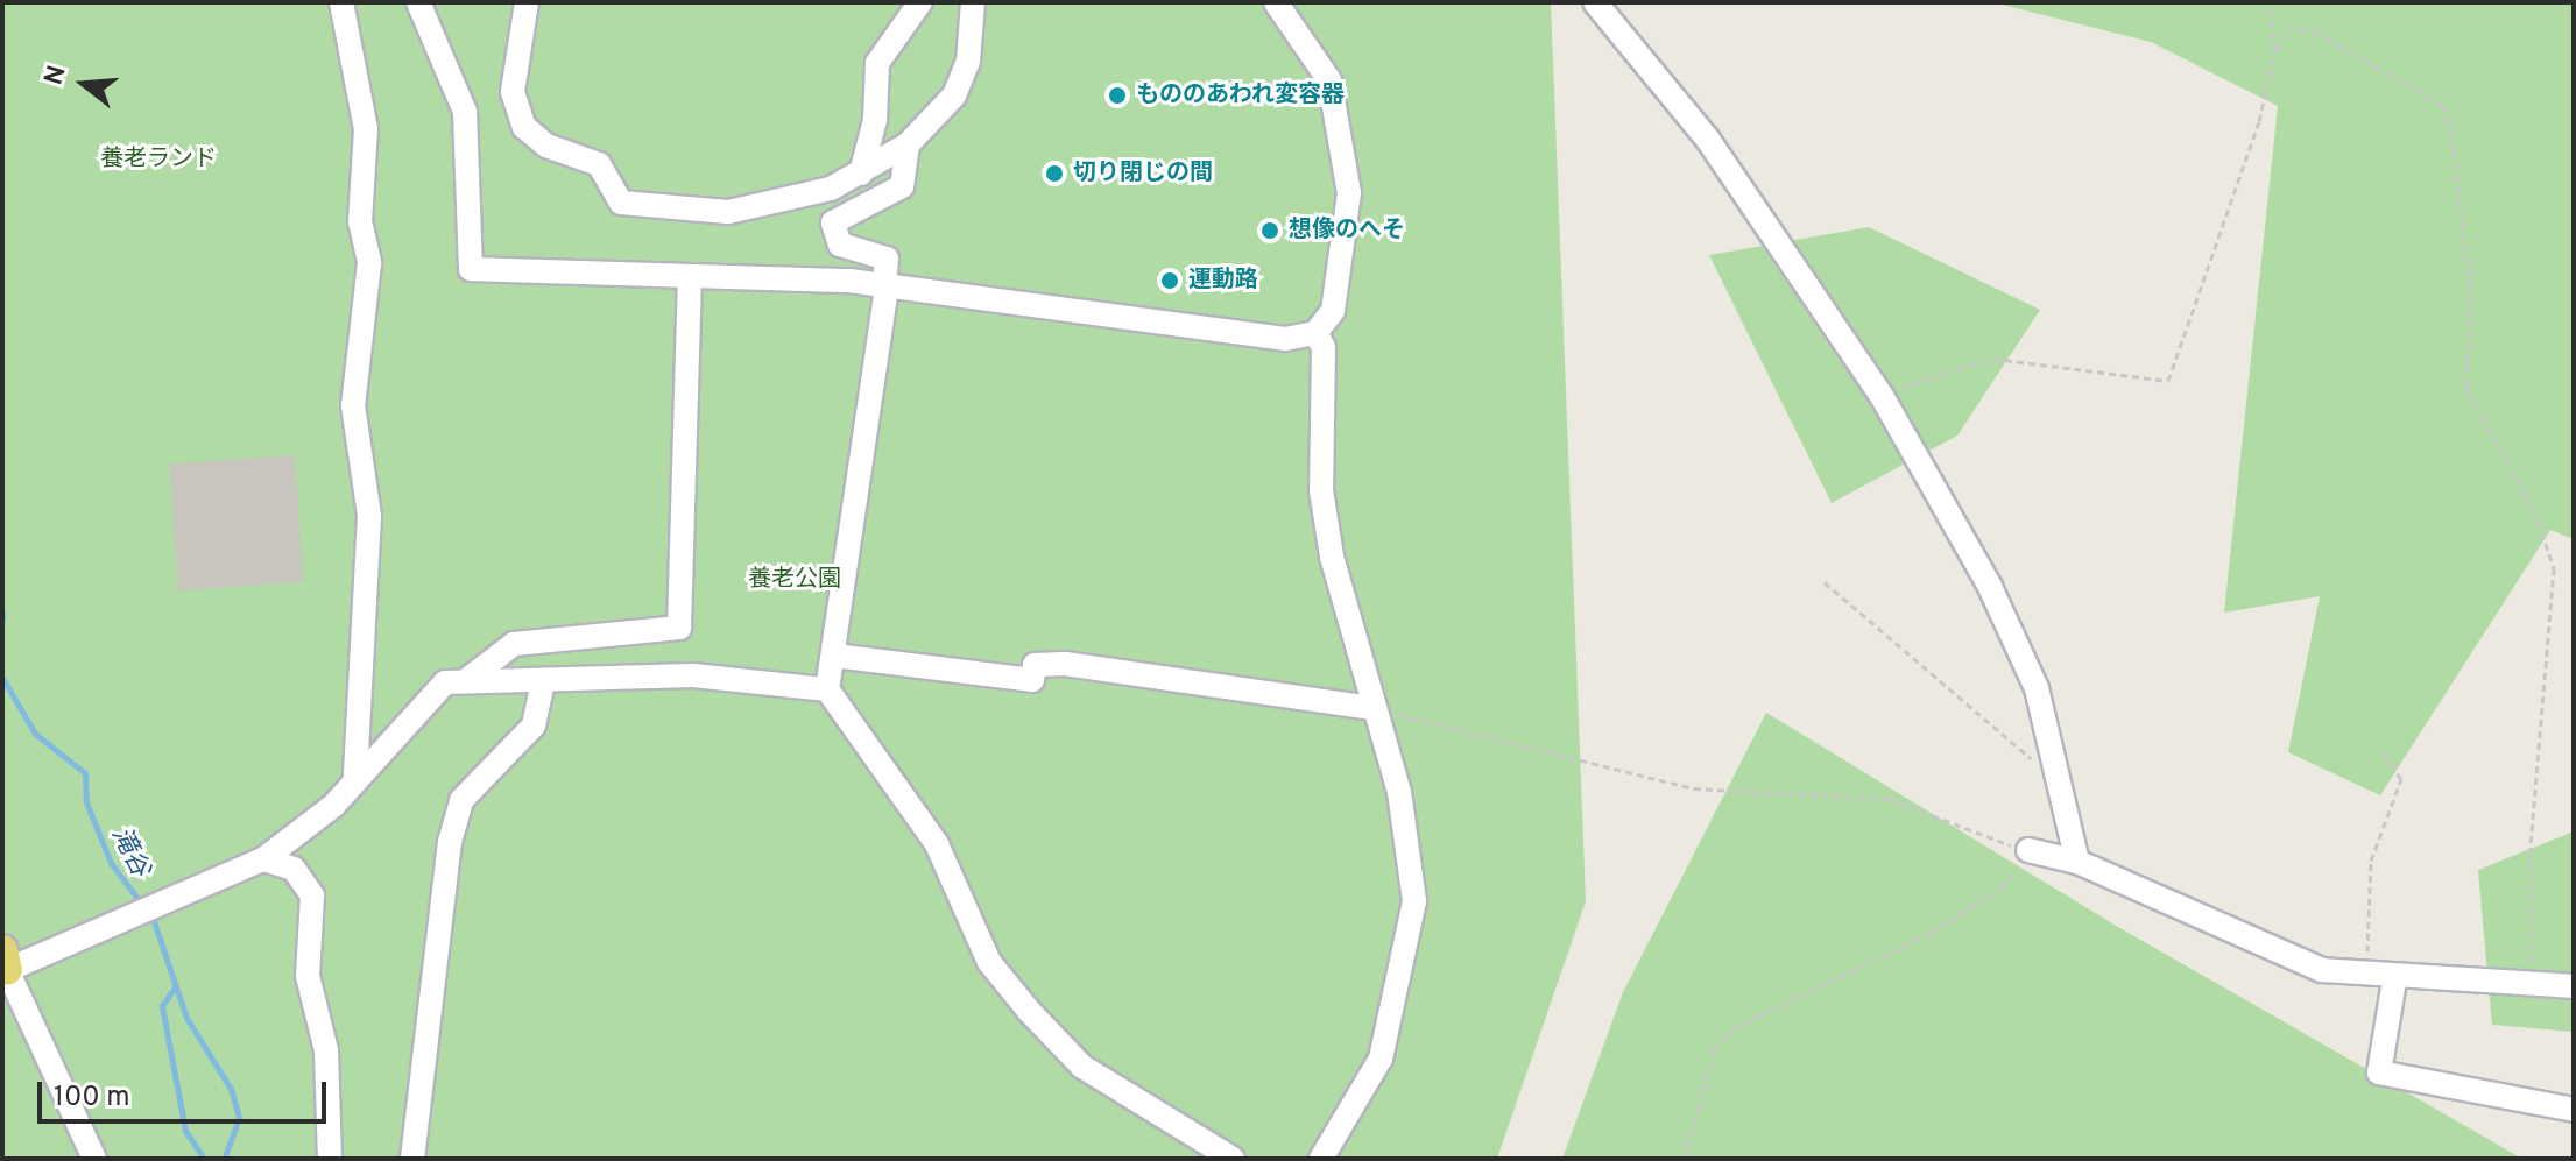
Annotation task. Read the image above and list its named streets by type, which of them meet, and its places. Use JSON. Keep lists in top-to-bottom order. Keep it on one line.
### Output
{"water":["滝谷"],"parks":["養老ランド","養老公園"],"places":["もののあわれ変容器","切り閉じの間","想像のへそ","運動路"],"scale_bar":"100 m","north":"left"}
